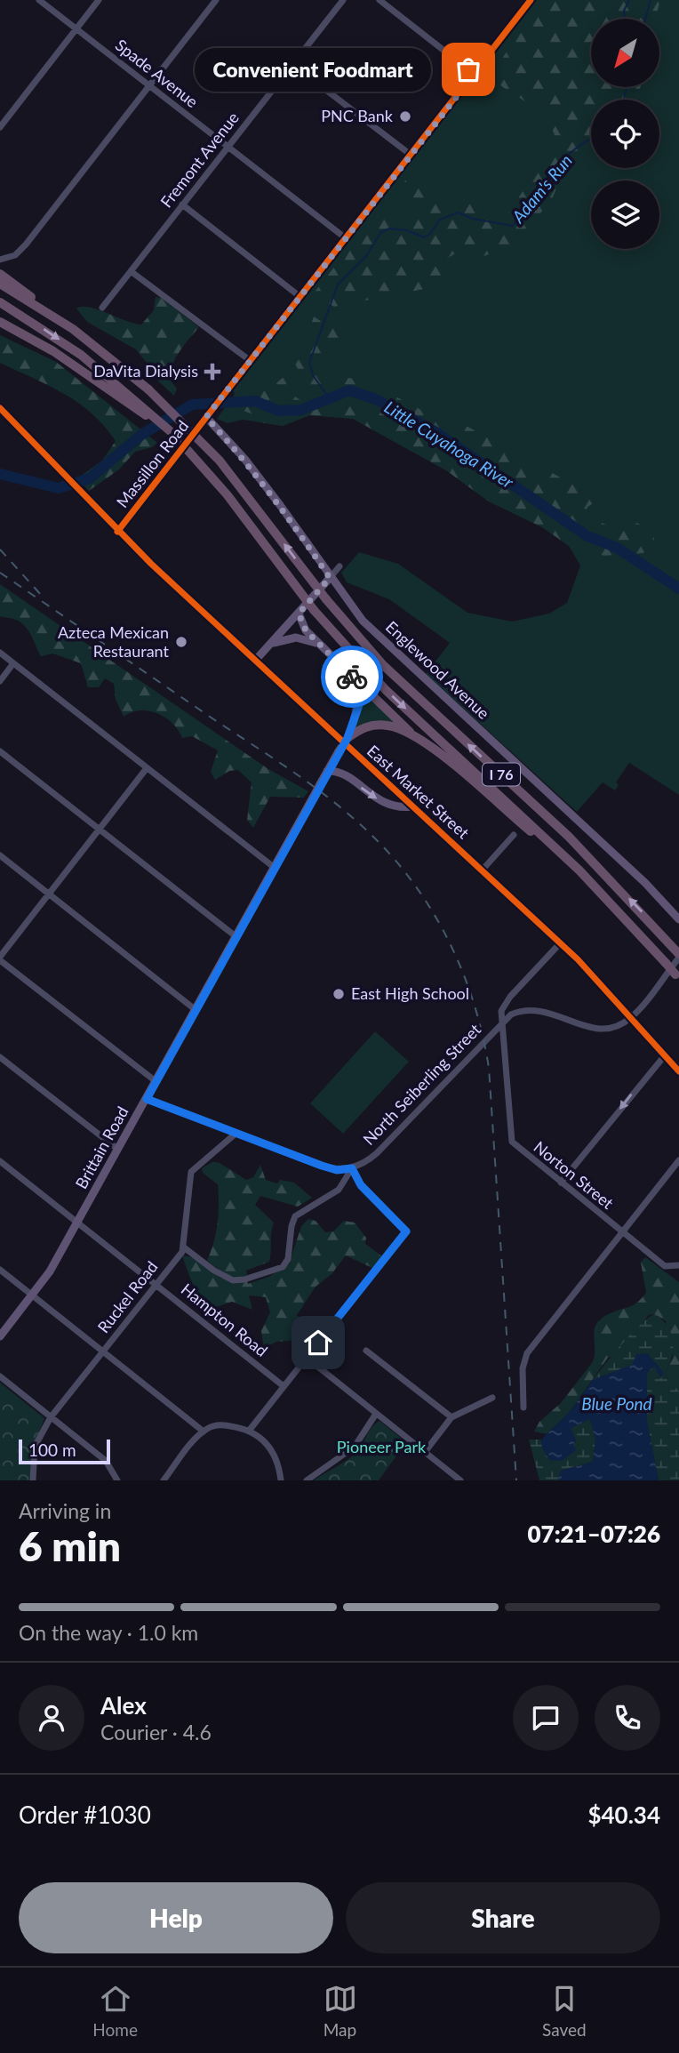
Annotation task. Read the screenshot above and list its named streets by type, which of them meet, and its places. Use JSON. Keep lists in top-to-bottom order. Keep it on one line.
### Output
{"streets":{"highway":["I 76"],"main road":["Englewood Avenue","East Market Street","Brittain Road"],"street":["Spade Avenue","Fremont Avenue","Massillon Road","North Seiberling Street","Norton Street","Ruckel Road","Hampton Road"]},"crossings":[["Spade Avenue","Fremont Avenue"],["Spade Avenue","Massillon Road"],["Massillon Road","Englewood Avenue"],["Massillon Road","East Market Street"],["East Market Street","North Seiberling Street"],["East Market Street","Norton Street"],["North Seiberling Street","Norton Street"],["North Seiberling Street","Ruckel Road"],["Brittain Road","Hampton Road"],["Ruckel Road","Hampton Road"]],"water":["Adam's Run","Little Cuyahoga River","Blue Pond"],"parks":["Pioneer Park"],"places":{"other":["Convenient Foodmart","PNC Bank","Azteca Mexican Restaurant","East High School"],"health":["DaVita Dialysis"]},"scale_bar":"100 m","north":"bottom left","page":{"bubble":"Convenient Foodmart","scale":"100 m","heading":["6 min","Arriving in","07:21–07:26"],"panel":["Alex","Courier · 4.6","Order #1030","$40.34"],"bar":"On the way · 1.0 km","buttons":["Help","Share"],"tabs":["Home","Map","Saved"]}}
